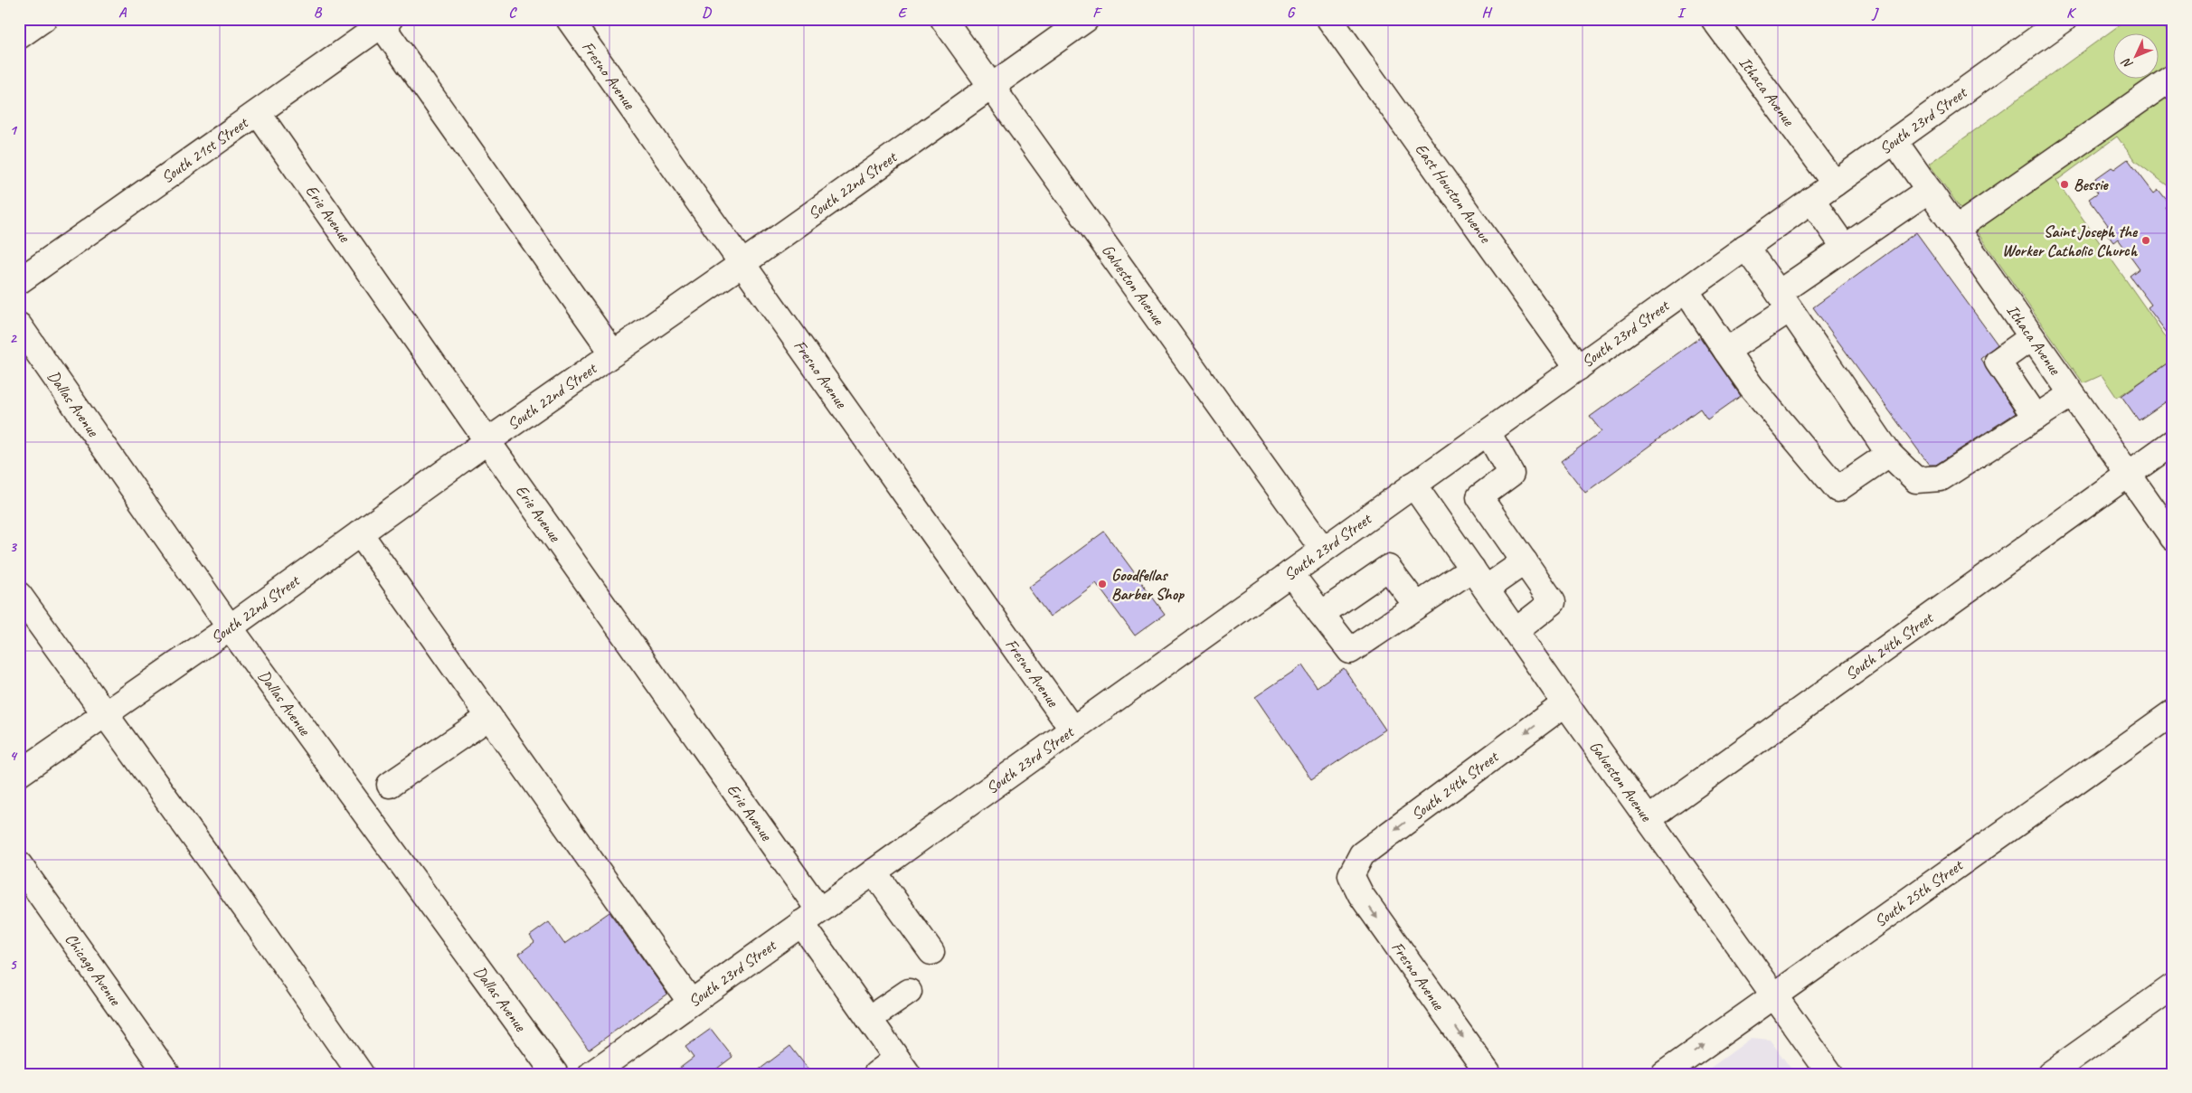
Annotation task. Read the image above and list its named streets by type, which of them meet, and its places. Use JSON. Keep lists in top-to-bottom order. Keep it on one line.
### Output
{"streets":{"street":["Fresno Avenue","Ithaca Avenue","South 23rd Street","South 21st Street","South 22nd Street","East Houston Avenue","Erie Avenue","Galveston Avenue","Dallas Avenue","South 24th Street","South 25th Street","Chicago Avenue"]},"crossings":[["Fresno Avenue","South 23rd Street"],["Fresno Avenue","South 22nd Street"],["Fresno Avenue","South 24th Street"],["Ithaca Avenue","South 23rd Street"],["Ithaca Avenue","South 24th Street"],["South 23rd Street","East Houston Avenue"],["South 23rd Street","Erie Avenue"],["South 23rd Street","Galveston Avenue"],["South 21st Street","Erie Avenue"],["South 22nd Street","Erie Avenue"],["South 22nd Street","Galveston Avenue"],["South 22nd Street","Dallas Avenue"],["Galveston Avenue","South 24th Street"],["Galveston Avenue","South 25th Street"]],"places":["Bessie","Saint Joseph the Worker Catholic Church","Goodfellas Barber Shop"],"north":"bottom left","grid":{"columns":["A","B","C","D","E","F","G","H","I","J","K"],"rows":["1","2","3","4","5"]}}
